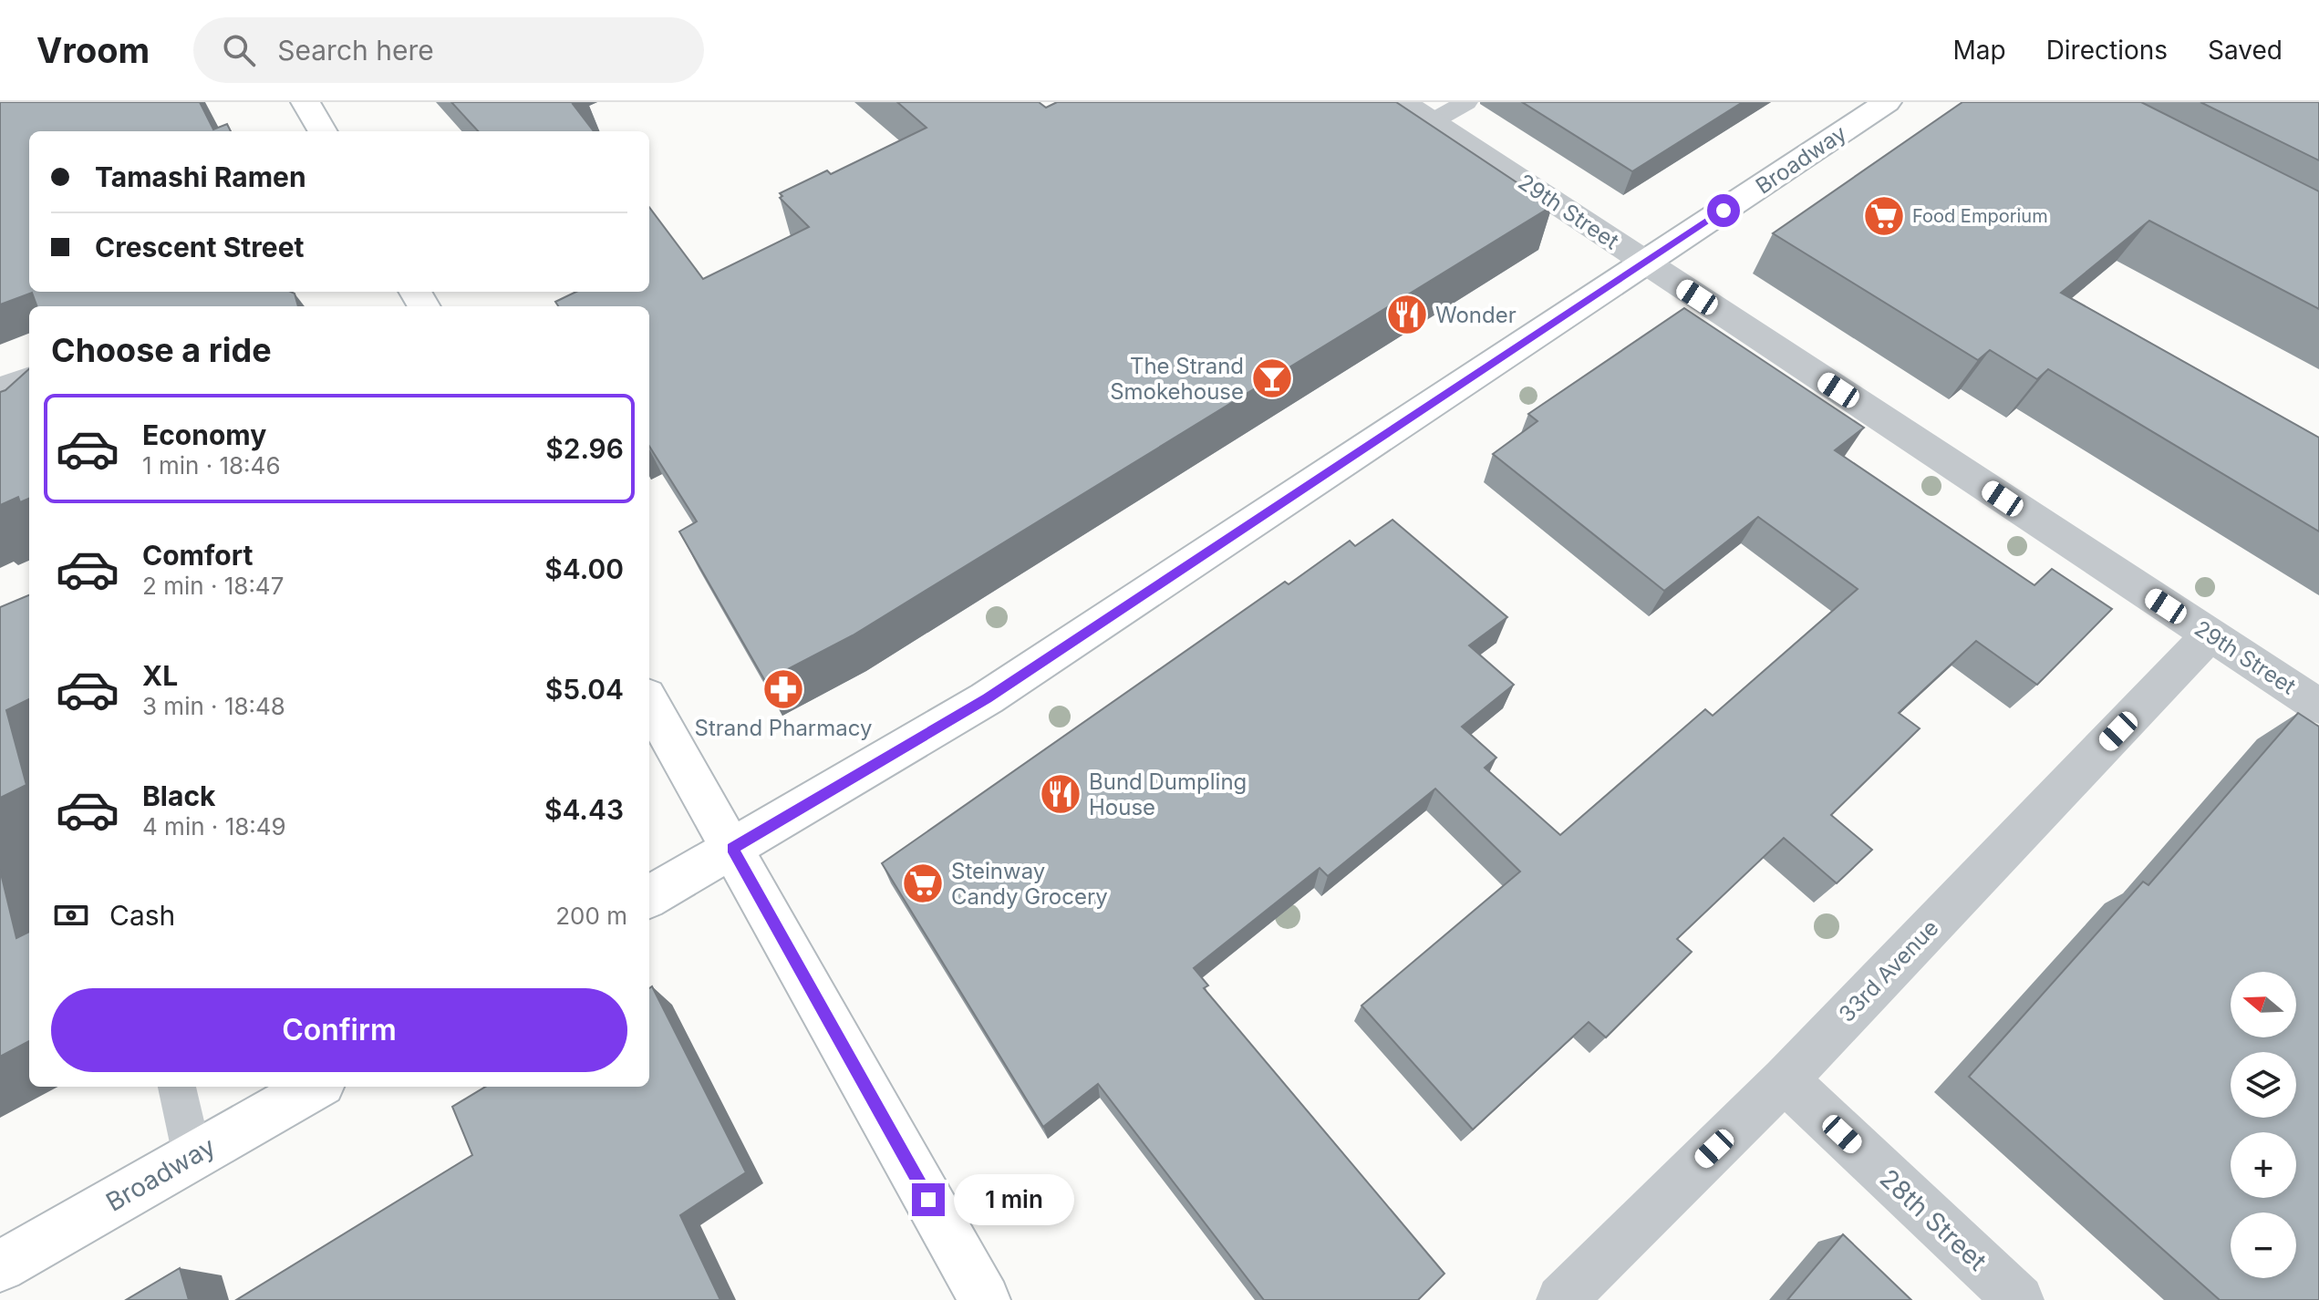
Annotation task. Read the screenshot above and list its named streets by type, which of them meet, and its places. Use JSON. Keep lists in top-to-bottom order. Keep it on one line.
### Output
{"streets":{"main road":["Broadway"],"street":["29th Street","33rd Avenue","28th Street"]},"crossings":[["Broadway","29th Street"],["29th Street","33rd Avenue"],["33rd Avenue","28th Street"]],"places":{"supermarket":["Food Emporium","Steinway Candy Grocery"],"restaurant":["Wonder","Bund Dumpling House"],"bar":["The Strand Smokehouse"],"pharmacy":["Strand Pharmacy"]},"north":"left","page":{"header":"Vroom","search":"Search here","nav":["Map","Directions","Saved"],"banner":["Tamashi Ramen","Crescent Street"],"heading":"Choose a ride","list":[{"name":"Economy","note":"1 min · 18:46","value":"$2.96"},{"name":"Comfort","note":"2 min · 18:47","value":"$4.00"},{"name":"XL","note":"3 min · 18:48","value":"$5.04"},{"name":"Black","note":"4 min · 18:49","value":"$4.43"}],"pay":["Cash","200 m"],"map_buttons":["+","−"],"buttons":"Confirm","bubble":"1 min"}}
